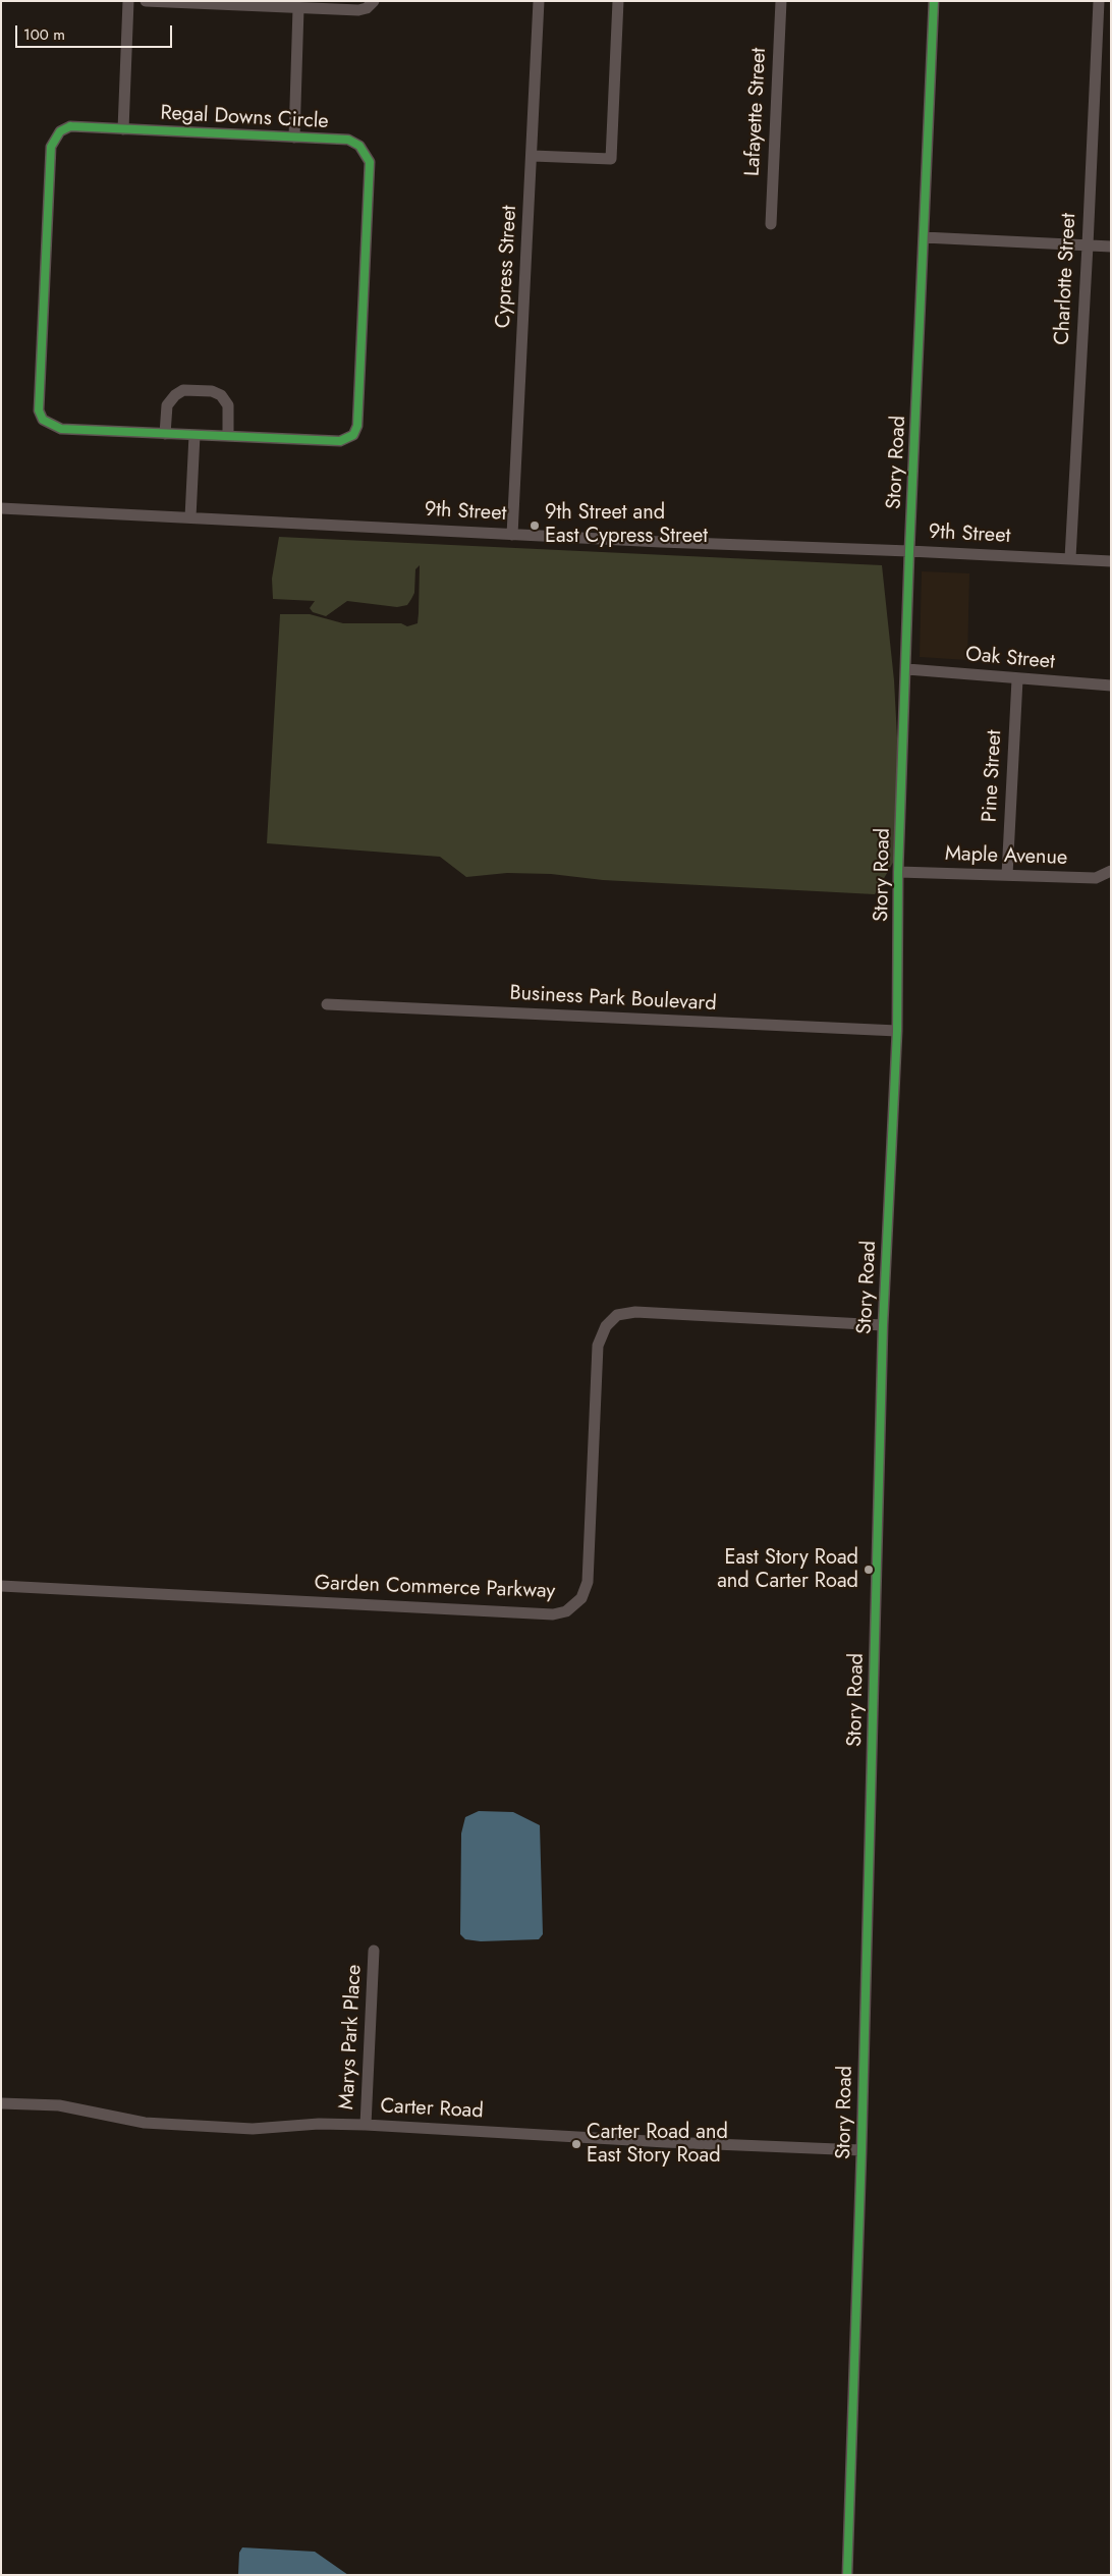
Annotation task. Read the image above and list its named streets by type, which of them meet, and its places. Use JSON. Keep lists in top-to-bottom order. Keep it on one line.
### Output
{"streets":{"street":["Lafayette Street","Regal Downs Circle","Cypress Street","Charlotte Street","Story Road","9th Street","Oak Street","Pine Street","Maple Avenue","Business Park Boulevard","Garden Commerce Parkway","Marys Park Place","Carter Road"]},"crossings":[["Cypress Street","9th Street"],["Charlotte Street","9th Street"],["Story Road","9th Street"],["Story Road","Oak Street"],["Story Road","Maple Avenue"],["Story Road","Business Park Boulevard"],["Story Road","Garden Commerce Parkway"],["Story Road","Carter Road"],["Oak Street","Pine Street"],["Pine Street","Maple Avenue"],["Marys Park Place","Carter Road"]],"places":["9th Street and East Cypress Street","East Story Road and Carter Road","Carter Road and East Story Road"],"scale_bar":"100 m"}
